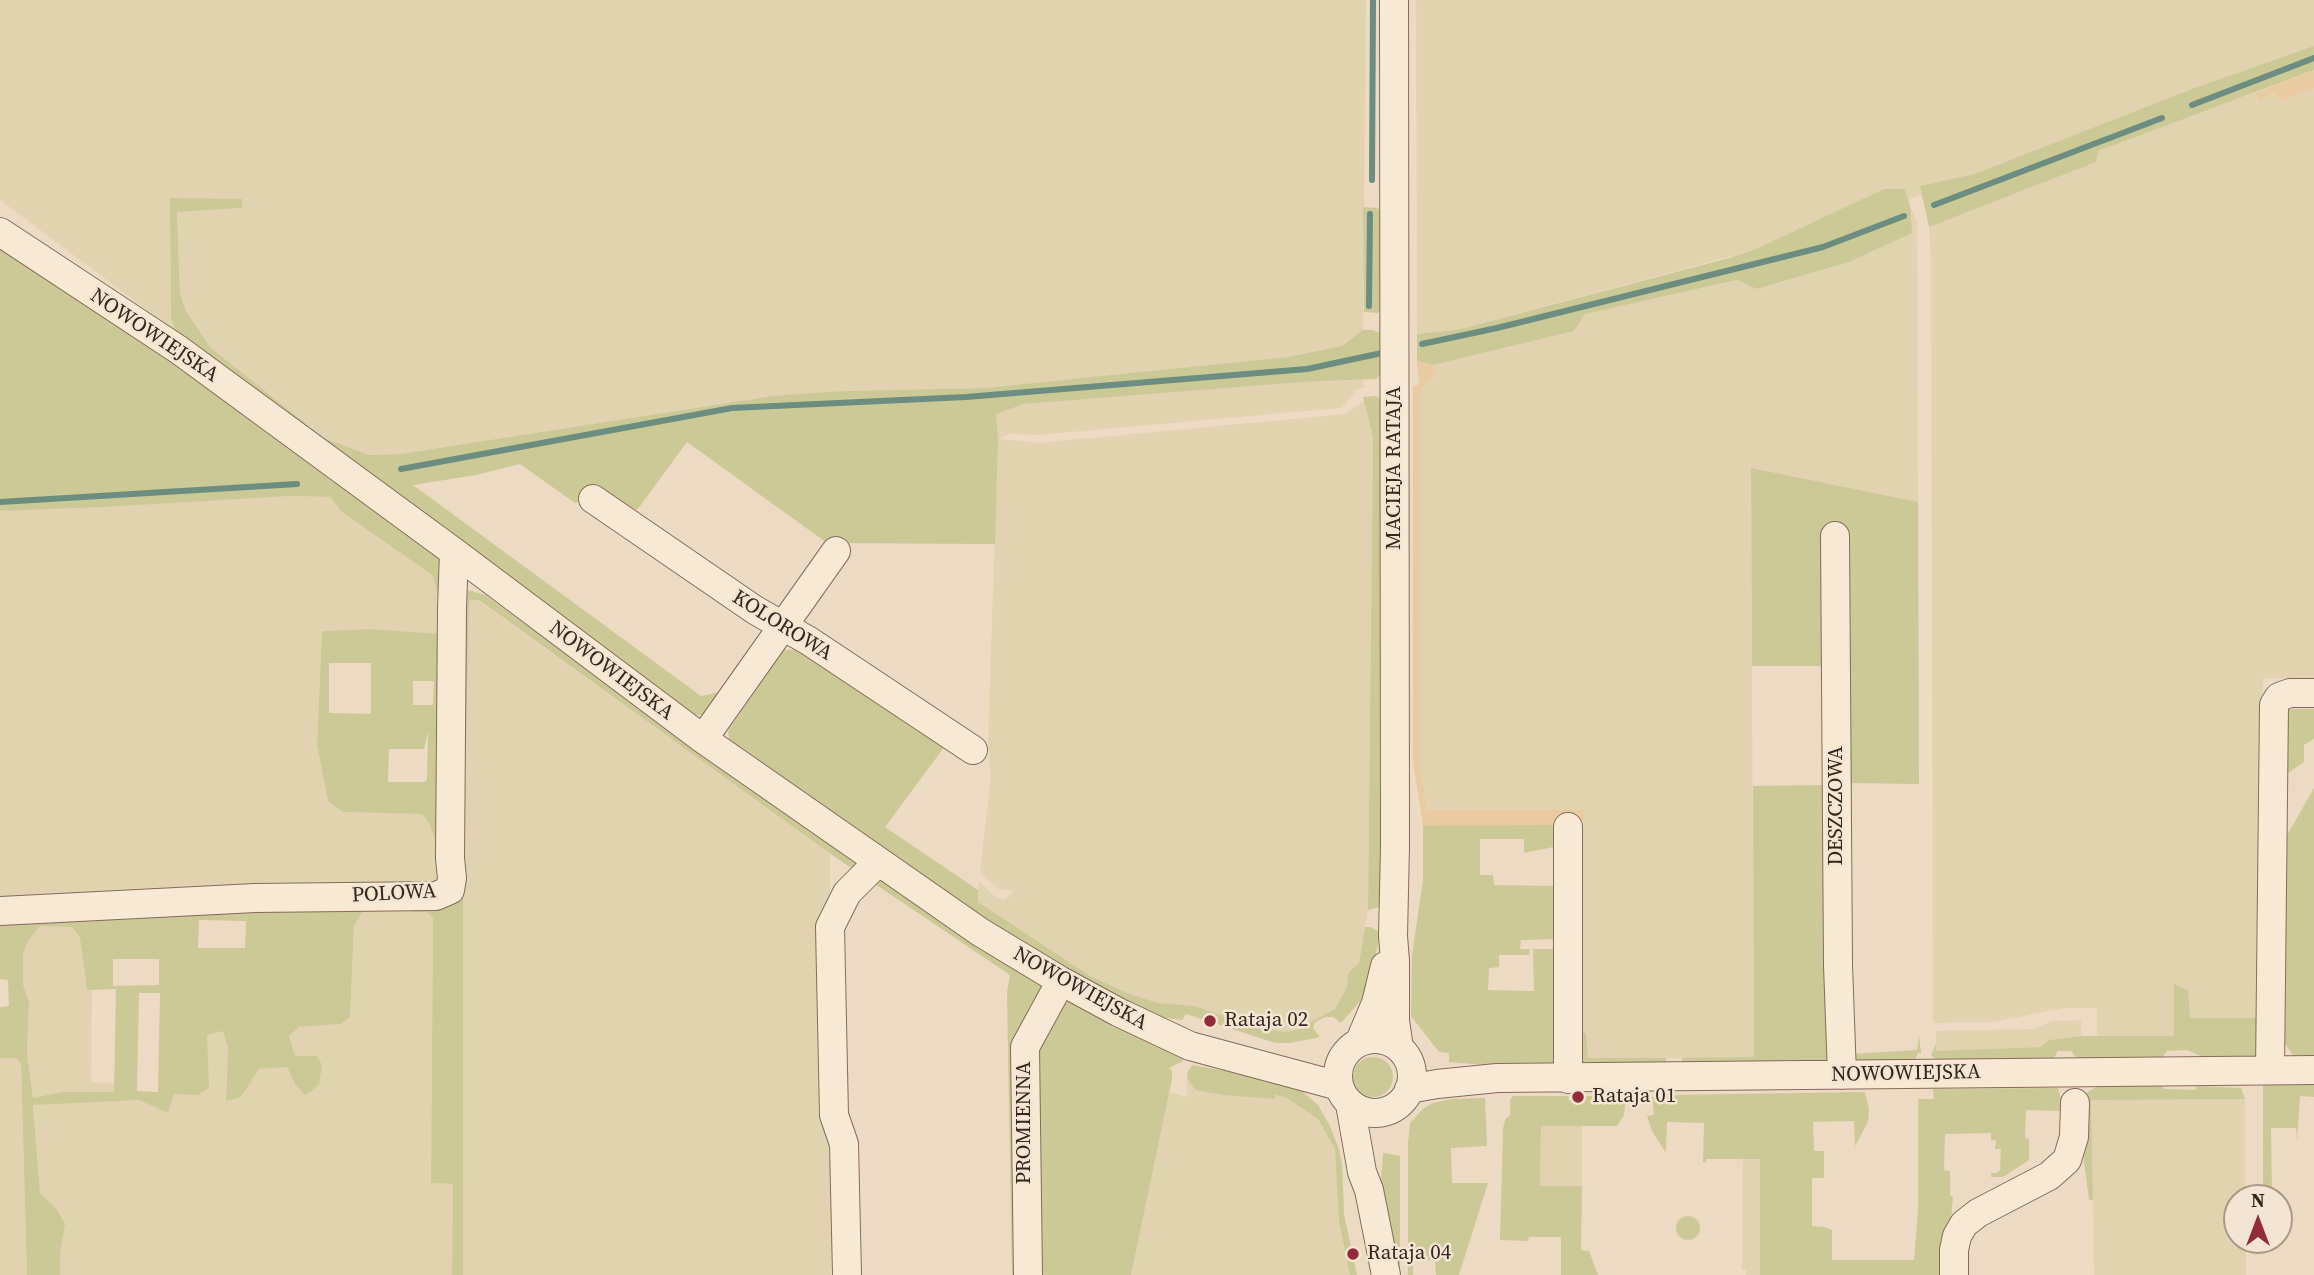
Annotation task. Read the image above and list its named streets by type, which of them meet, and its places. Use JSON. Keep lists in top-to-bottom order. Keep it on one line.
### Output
{"streets":{"street":["NOWOWIEJSKA","MACIEJA RATAJA","KOLOROWA","DESZCZOWA","POLOWA","PROMIENNA"]},"crossings":[["NOWOWIEJSKA","MACIEJA RATAJA"],["NOWOWIEJSKA","DESZCZOWA"],["NOWOWIEJSKA","POLOWA"],["NOWOWIEJSKA","PROMIENNA"]],"places":["Rataja 02","Rataja 01","Rataja 04"],"north":"top"}
